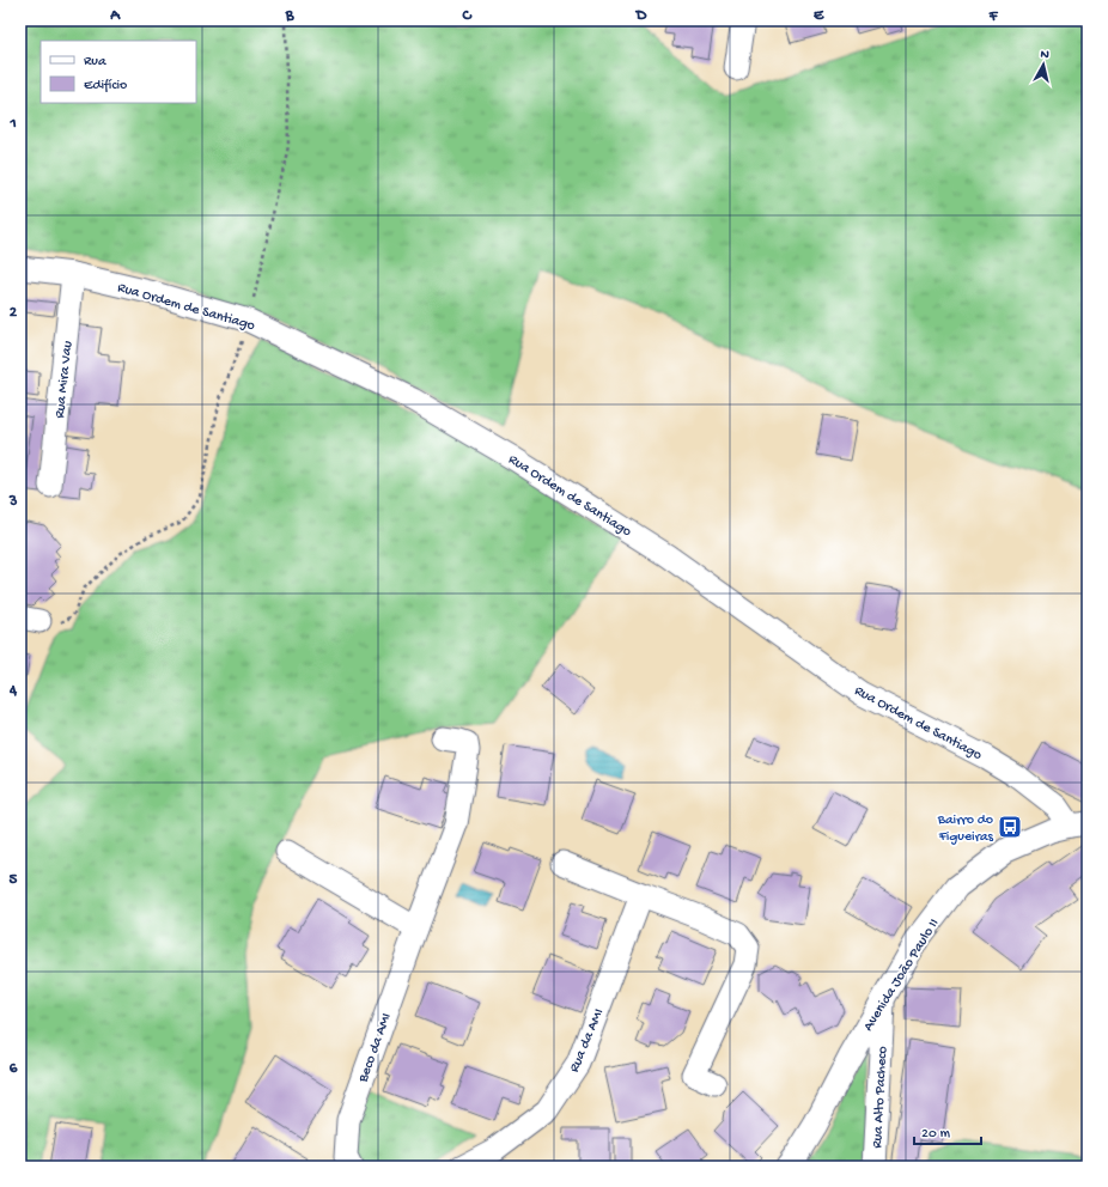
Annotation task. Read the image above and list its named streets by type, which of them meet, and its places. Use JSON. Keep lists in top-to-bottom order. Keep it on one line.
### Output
{"streets":{"street":["Rua Ordem de Santiago","Rua Mira Vau","Avenida João Paulo II","Rua da AMI","Beco da AMI","Rua Alto Pacheco"]},"crossings":[["Rua Ordem de Santiago","Rua Mira Vau"],["Rua Ordem de Santiago","Avenida João Paulo II"],["Avenida João Paulo II","Rua Alto Pacheco"]],"places":{"bus stop":["Bairro do Figueiras"]},"legend":["Rua","Edifício"],"scale_bar":"20 m","north":"top","grid":{"columns":["A","B","C","D","E","F"],"rows":["1","2","3","4","5","6"]}}
